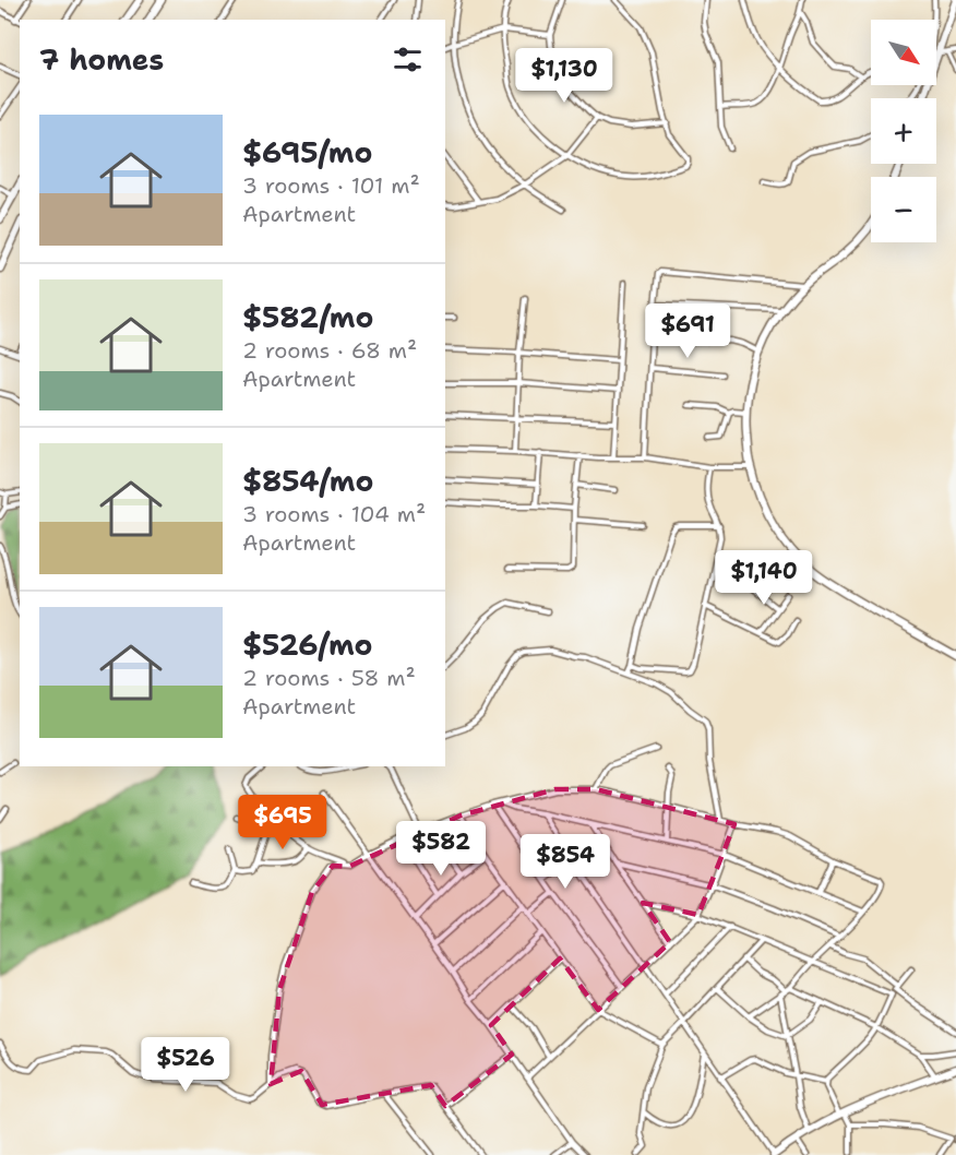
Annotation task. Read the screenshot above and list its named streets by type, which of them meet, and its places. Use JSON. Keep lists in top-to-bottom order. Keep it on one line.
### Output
{"north":"bottom right","page":{"map_buttons":["+","−"],"heading":"7 homes","price":["$1,130","$691","$1,140","$695","$582","$854","$526"],"list":[{"name":"$695/mo","note":"3 rooms · 101 m² · Apartment"},{"name":"$582/mo","note":"2 rooms · 68 m² · Apartment"},{"name":"$854/mo","note":"3 rooms · 104 m² · Apartment"},{"name":"$526/mo","note":"2 rooms · 58 m² · Apartment"}]}}
